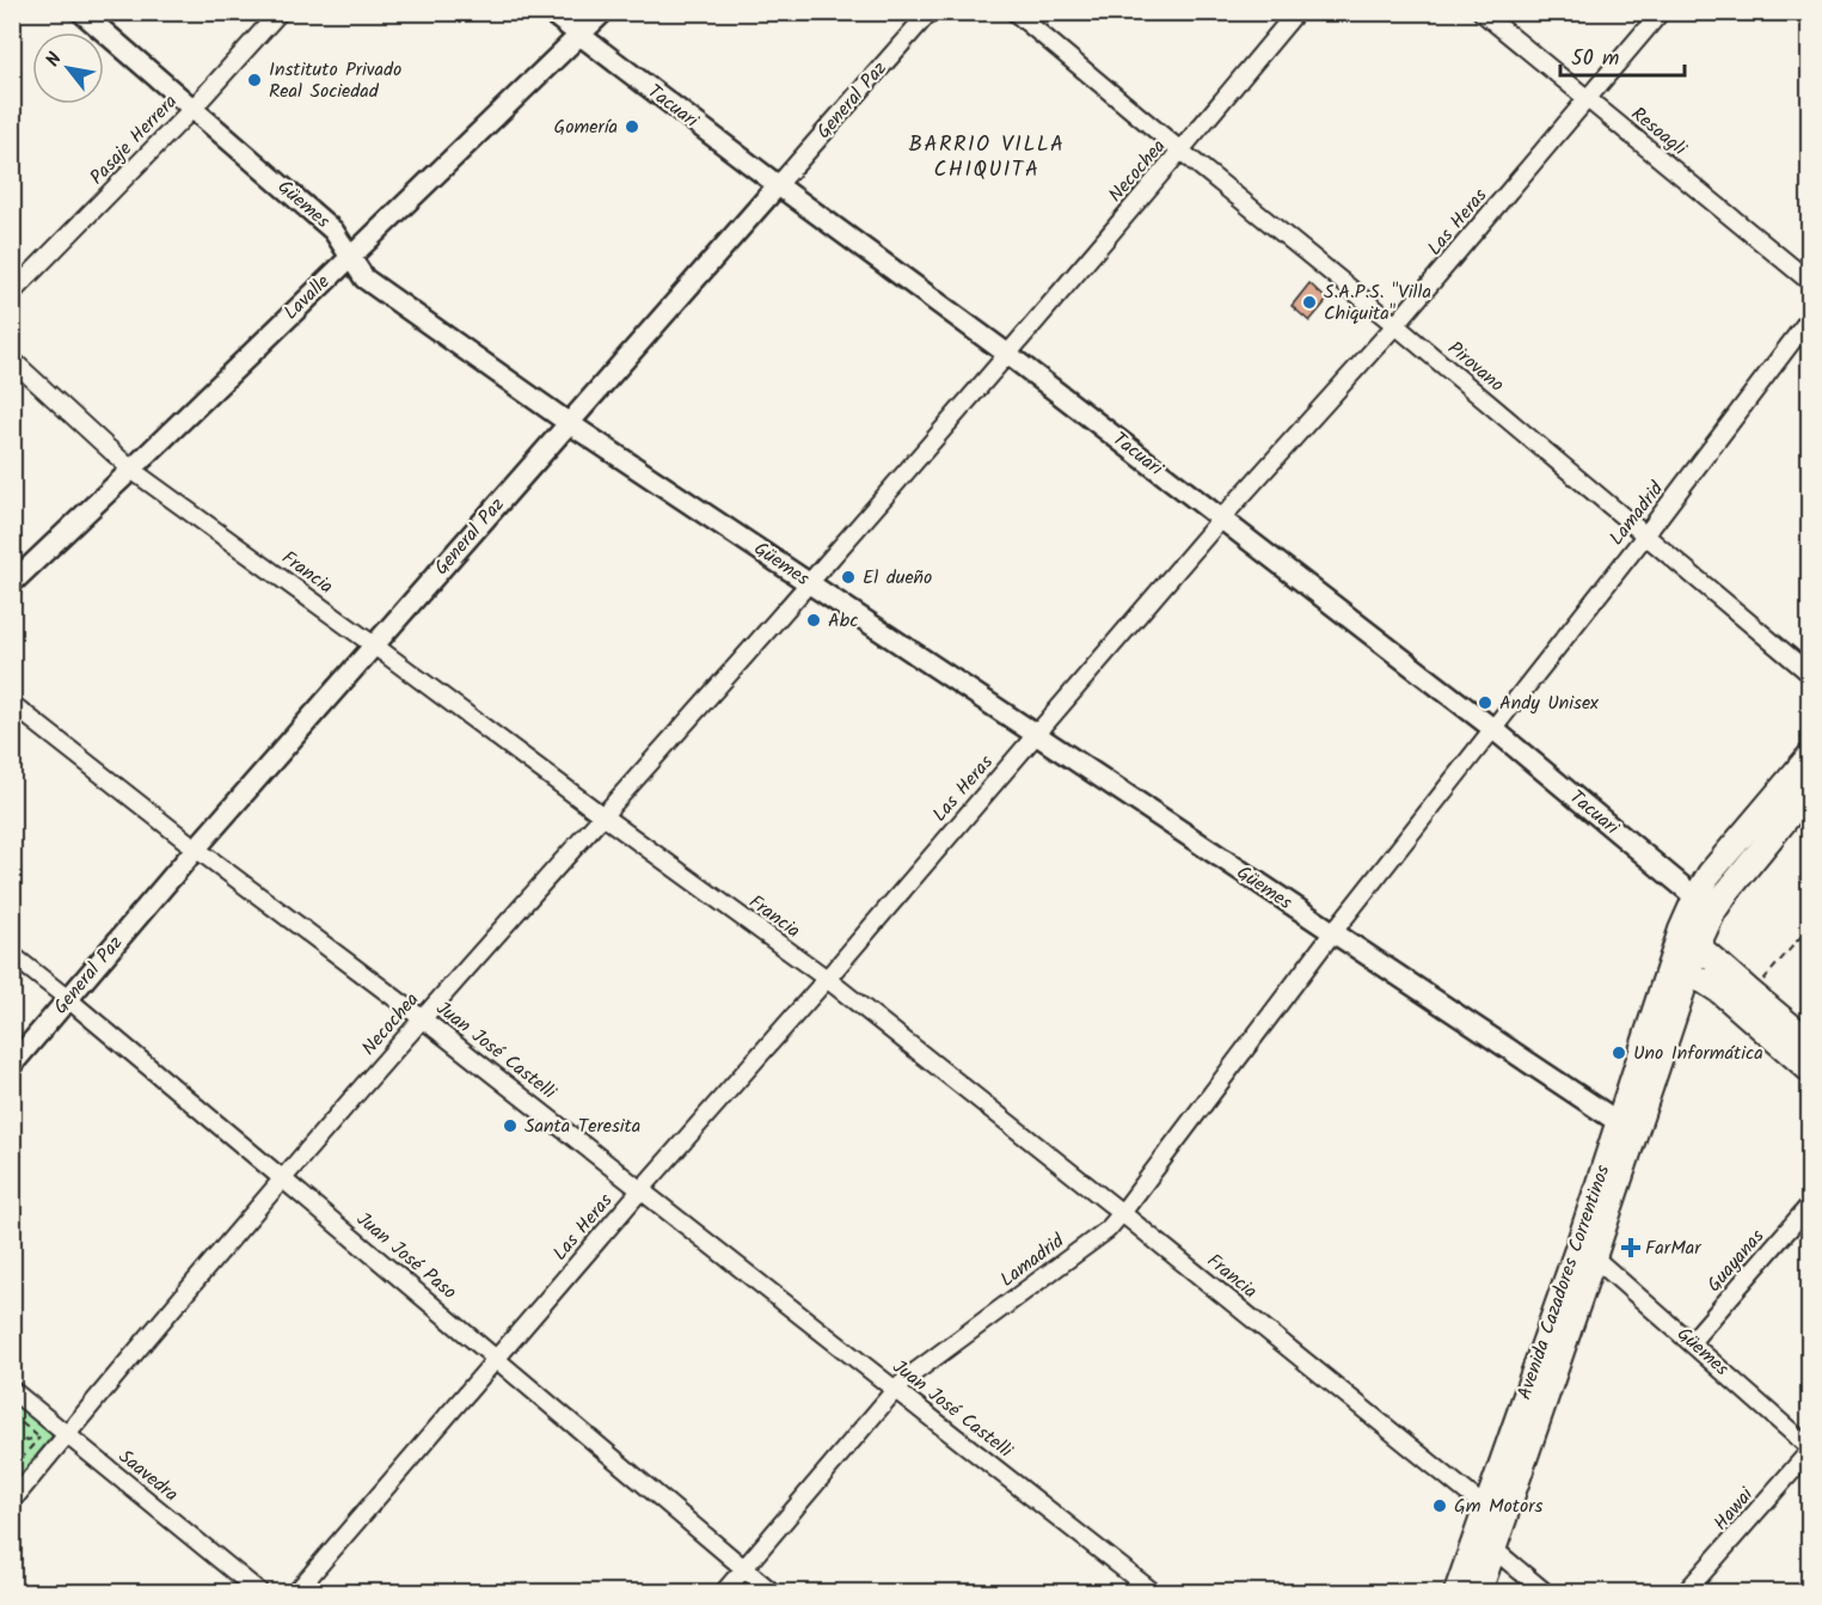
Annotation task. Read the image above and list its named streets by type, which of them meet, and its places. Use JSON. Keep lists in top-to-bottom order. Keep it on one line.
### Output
{"streets":{"main road":["Avenida Cazadores Correntinos"],"street":["General Paz","Tacuari","Resoagli","Pasaje Herrera","Necochea","Güemes","Las Heras","Lavalle","Pirovano","Lamadrid","Francia","Juan José Castelli","Juan José Paso","Guayanas","Saavedra","Hawai"]},"crossings":[["General Paz","Tacuari"],["General Paz","Güemes"],["General Paz","Francia"],["General Paz","Juan José Castelli"],["General Paz","Juan José Paso"],["Tacuari","Necochea"],["Tacuari","Las Heras"],["Tacuari","Lavalle"],["Tacuari","Lamadrid"],["Resoagli","Las Heras"],["Pasaje Herrera","Güemes"],["Necochea","Güemes"],["Necochea","Pirovano"],["Necochea","Francia"],["Necochea","Juan José Castelli"],["Necochea","Juan José Paso"],["Necochea","Saavedra"],["Güemes","Las Heras"],["Güemes","Lavalle"],["Güemes","Lamadrid"],["Güemes","Guayanas"],["Güemes","Avenida Cazadores Correntinos"],["Güemes","Hawai"],["Las Heras","Pirovano"],["Las Heras","Francia"],["Las Heras","Juan José Castelli"],["Las Heras","Juan José Paso"],["Lavalle","Francia"],["Pirovano","Lamadrid"],["Lamadrid","Francia"],["Lamadrid","Juan José Castelli"],["Lamadrid","Juan José Paso"],["Francia","Avenida Cazadores Correntinos"]],"districts":["BARRIO VILLA CHIQUITA"],"places":{"other":["Instituto Privado Real Sociedad","Gomería","S.A.P.S. \"Villa Chiquita\"","El dueño","Abc","Andy Unisex","Uno Informática","Santa Teresita","Gm Motors"],"health":["FarMar"]},"scale_bar":"50 m","north":"top left"}
